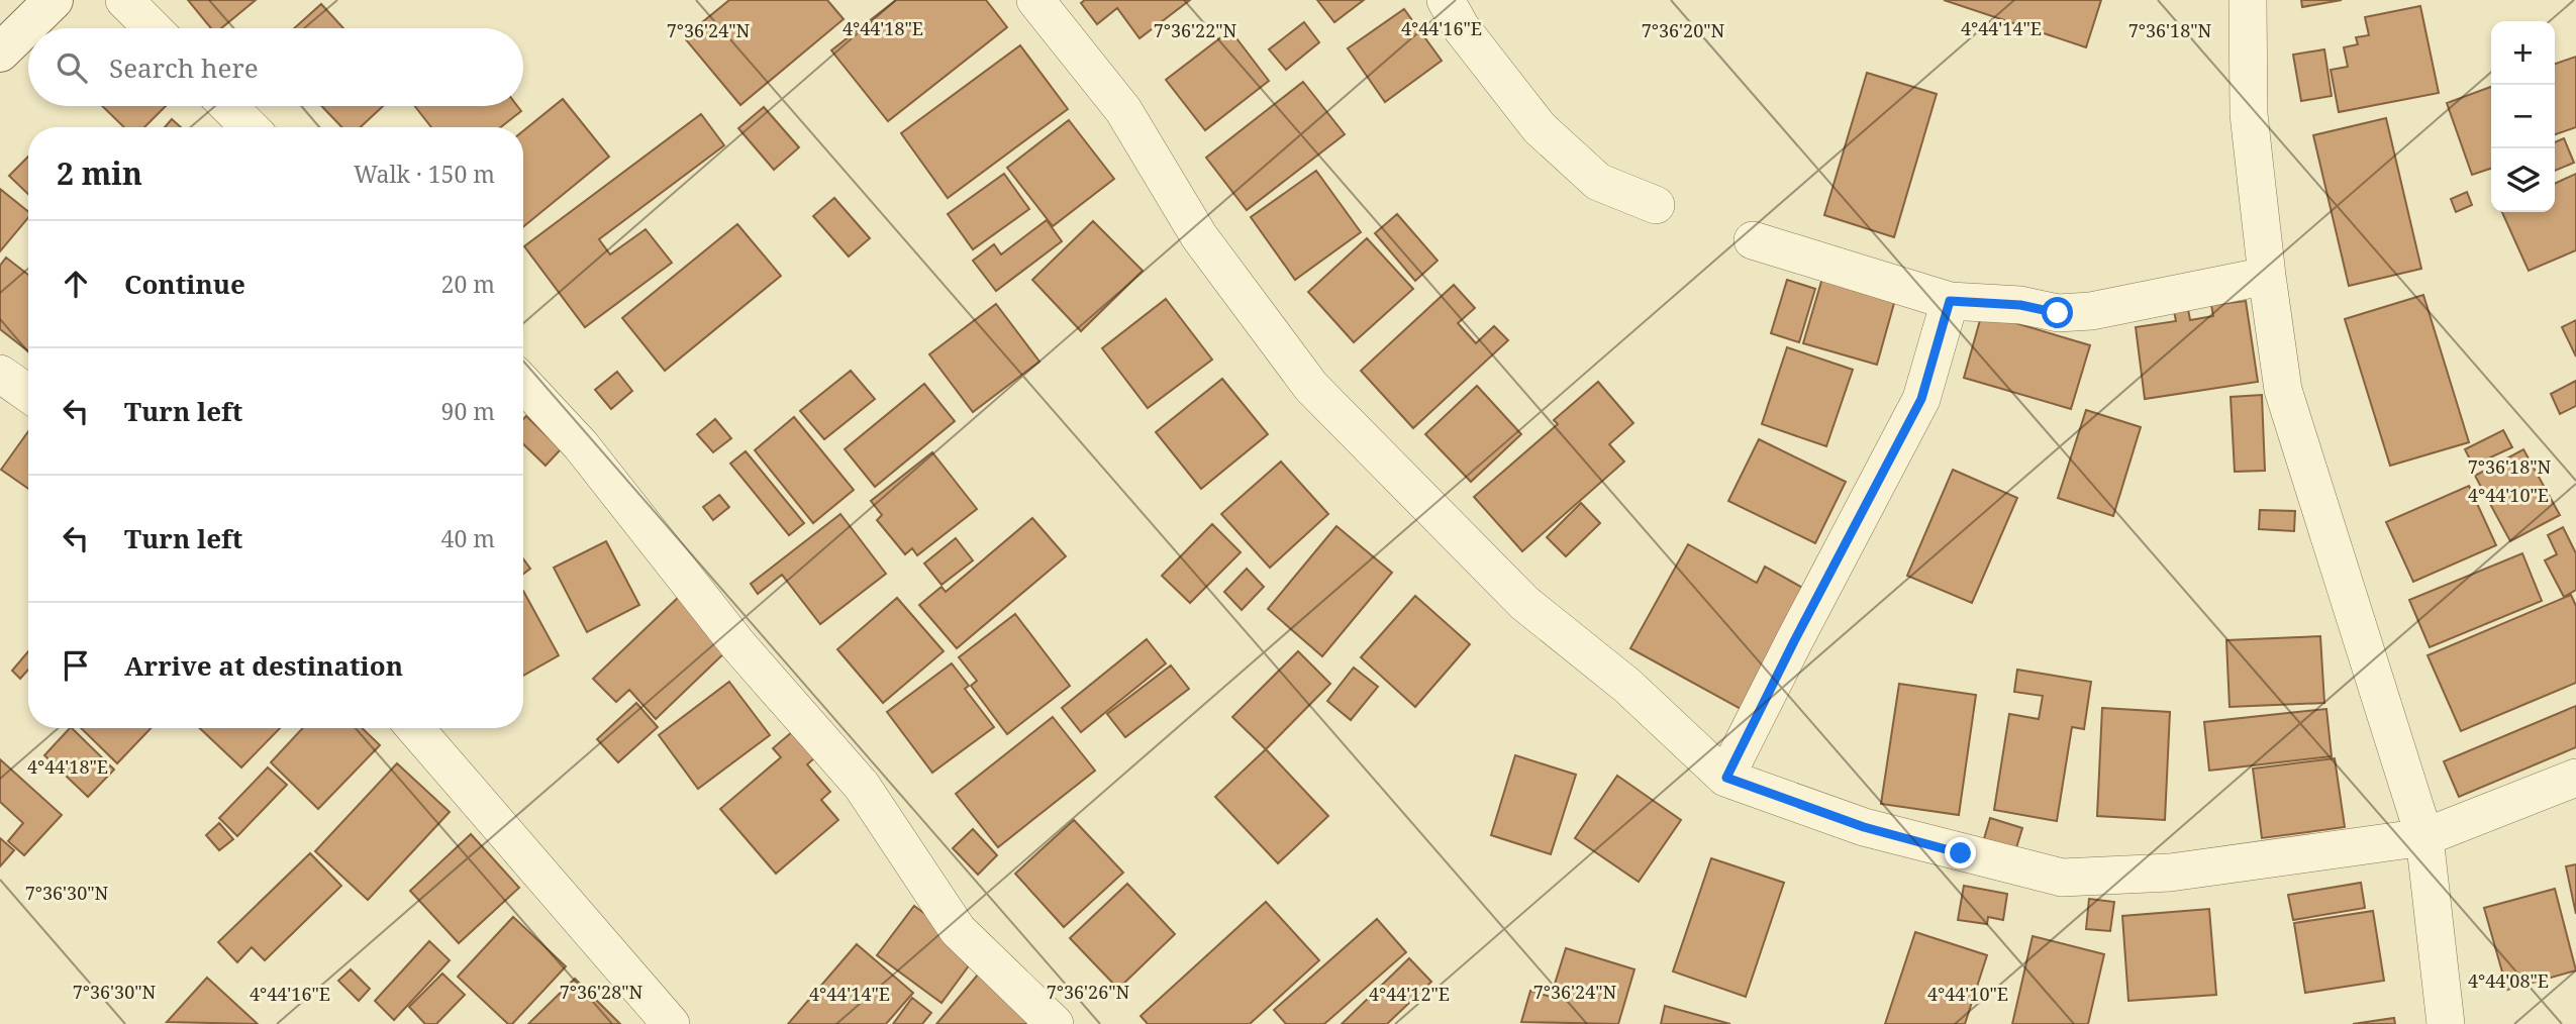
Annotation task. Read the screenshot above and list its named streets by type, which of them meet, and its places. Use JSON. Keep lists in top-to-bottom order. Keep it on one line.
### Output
{"page":{"map_buttons":["+","−"],"search":"Search here","heading":["2 min","Walk · 150 m"],"list":[["Continue","20 m"],["Turn left","90 m"],["Turn left","40 m"],"Arrive at destination"]},"coordinates":["4°44'18\"E","4°44'16\"E","4°44'14\"E","7°36'24\"N","7°36'22\"N","7°36'20\"N","7°36'18\"N","4°44'10\"E","7°36'30\"N","4°44'08\"E","7°36'28\"N","7°36'26\"N","4°44'12\"E"]}
